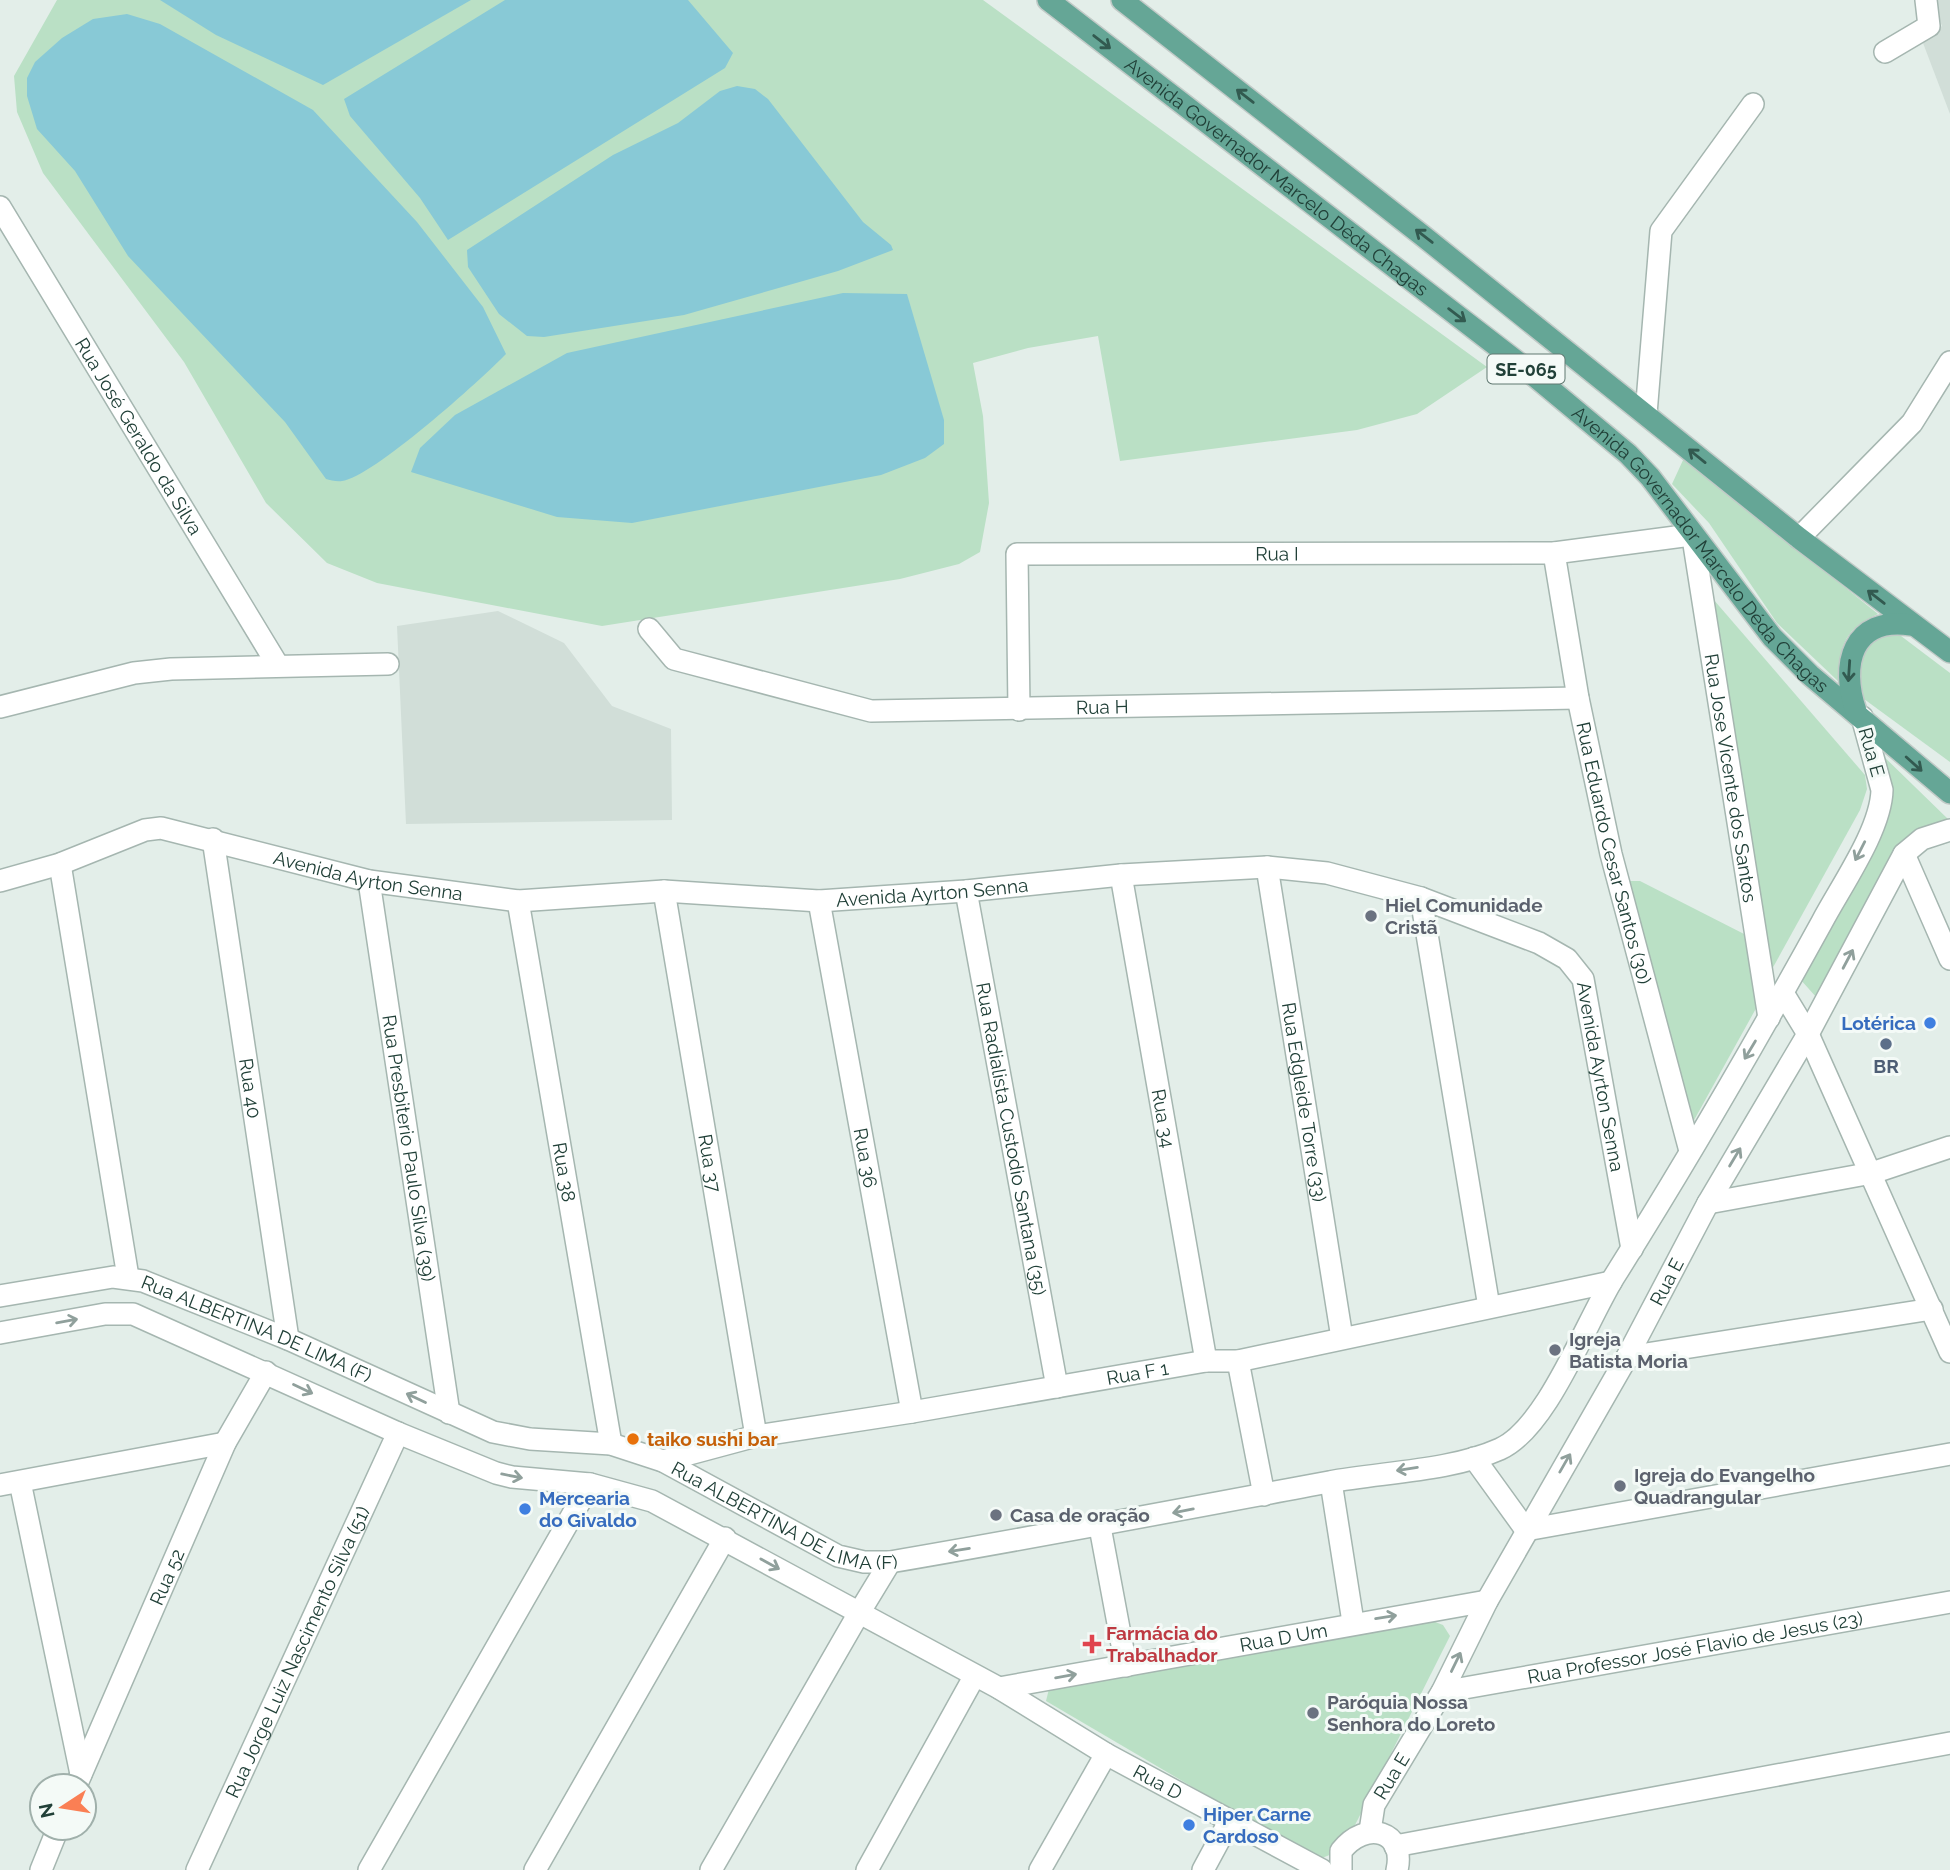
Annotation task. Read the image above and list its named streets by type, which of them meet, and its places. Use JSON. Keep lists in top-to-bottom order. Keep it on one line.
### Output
{"streets":{"main road":["Avenida Governador Marcelo Déda Chagas","SE-065"],"street":["Rua José Geraldo da Silva","Rua I","Rua H","Rua E","Rua Jose Vicente dos Santos","Rua Eduardo Cesar Santos (30)","Avenida Ayrton Senna","Rua 40","Rua Edgleide Torre (33)","Rua 34","Rua Radialista Custodio Santana (35)","Rua Presbiterio Paulo Silva (39)","Rua 36","Rua 37","Rua 38","Rua ALBERTINA DE LIMA (F)","Rua F 1","Rua 52","Rua D Um","Rua Professor José Flavio de Jesus (23)","Rua Jorge Luiz Nascimento Silva (51)","Rua D"]},"crossings":[["Avenida Governador Marcelo Déda Chagas","Rua I"],["Avenida Governador Marcelo Déda Chagas","Rua E"],["Avenida Governador Marcelo Déda Chagas","Rua Jose Vicente dos Santos"],["Rua I","Rua H"],["Rua I","Rua Jose Vicente dos Santos"],["Rua I","Rua Eduardo Cesar Santos (30)"],["Rua H","Rua Eduardo Cesar Santos (30)"],["Rua E","Rua Jose Vicente dos Santos"],["Rua E","Rua Eduardo Cesar Santos (30)"],["Rua E","Avenida Ayrton Senna"],["Rua E","Rua ALBERTINA DE LIMA (F)"],["Rua E","Rua F 1"],["Rua E","Rua D Um"],["Rua E","Rua Professor José Flavio de Jesus (23)"],["Avenida Ayrton Senna","Rua 40"],["Avenida Ayrton Senna","Rua Edgleide Torre (33)"],["Avenida Ayrton Senna","Rua 34"],["Avenida Ayrton Senna","Rua Radialista Custodio Santana (35)"],["Avenida Ayrton Senna","Rua Presbiterio Paulo Silva (39)"],["Avenida Ayrton Senna","Rua 36"],["Avenida Ayrton Senna","Rua 37"],["Avenida Ayrton Senna","Rua 38"],["Rua 40","Rua ALBERTINA DE LIMA (F)"],["Rua Edgleide Torre (33)","Rua F 1"],["Rua 34","Rua F 1"],["Rua Radialista Custodio Santana (35)","Rua F 1"],["Rua Presbiterio Paulo Silva (39)","Rua ALBERTINA DE LIMA (F)"],["Rua 36","Rua F 1"],["Rua 37","Rua F 1"],["Rua 38","Rua ALBERTINA DE LIMA (F)"],["Rua ALBERTINA DE LIMA (F)","Rua F 1"],["Rua 52","Rua D"],["Rua D Um","Rua D"],["Rua Jorge Luiz Nascimento Silva (51)","Rua D"]],"one_way":["Rua ALBERTINA DE LIMA (F)","Rua D Um","Rua D"],"places":{"other":["Hiel Comunidade Cristã","Lotérica","BR","Igreja Batista Moria","taiko sushi bar","Igreja do Evangelho Quadrangular","Mercearia do Givaldo","Casa de oração","Paróquia Nossa Senhora do Loreto","Hiper Carne Cardoso"],"health":["Farmácia do Trabalhador"]},"north":"left"}
